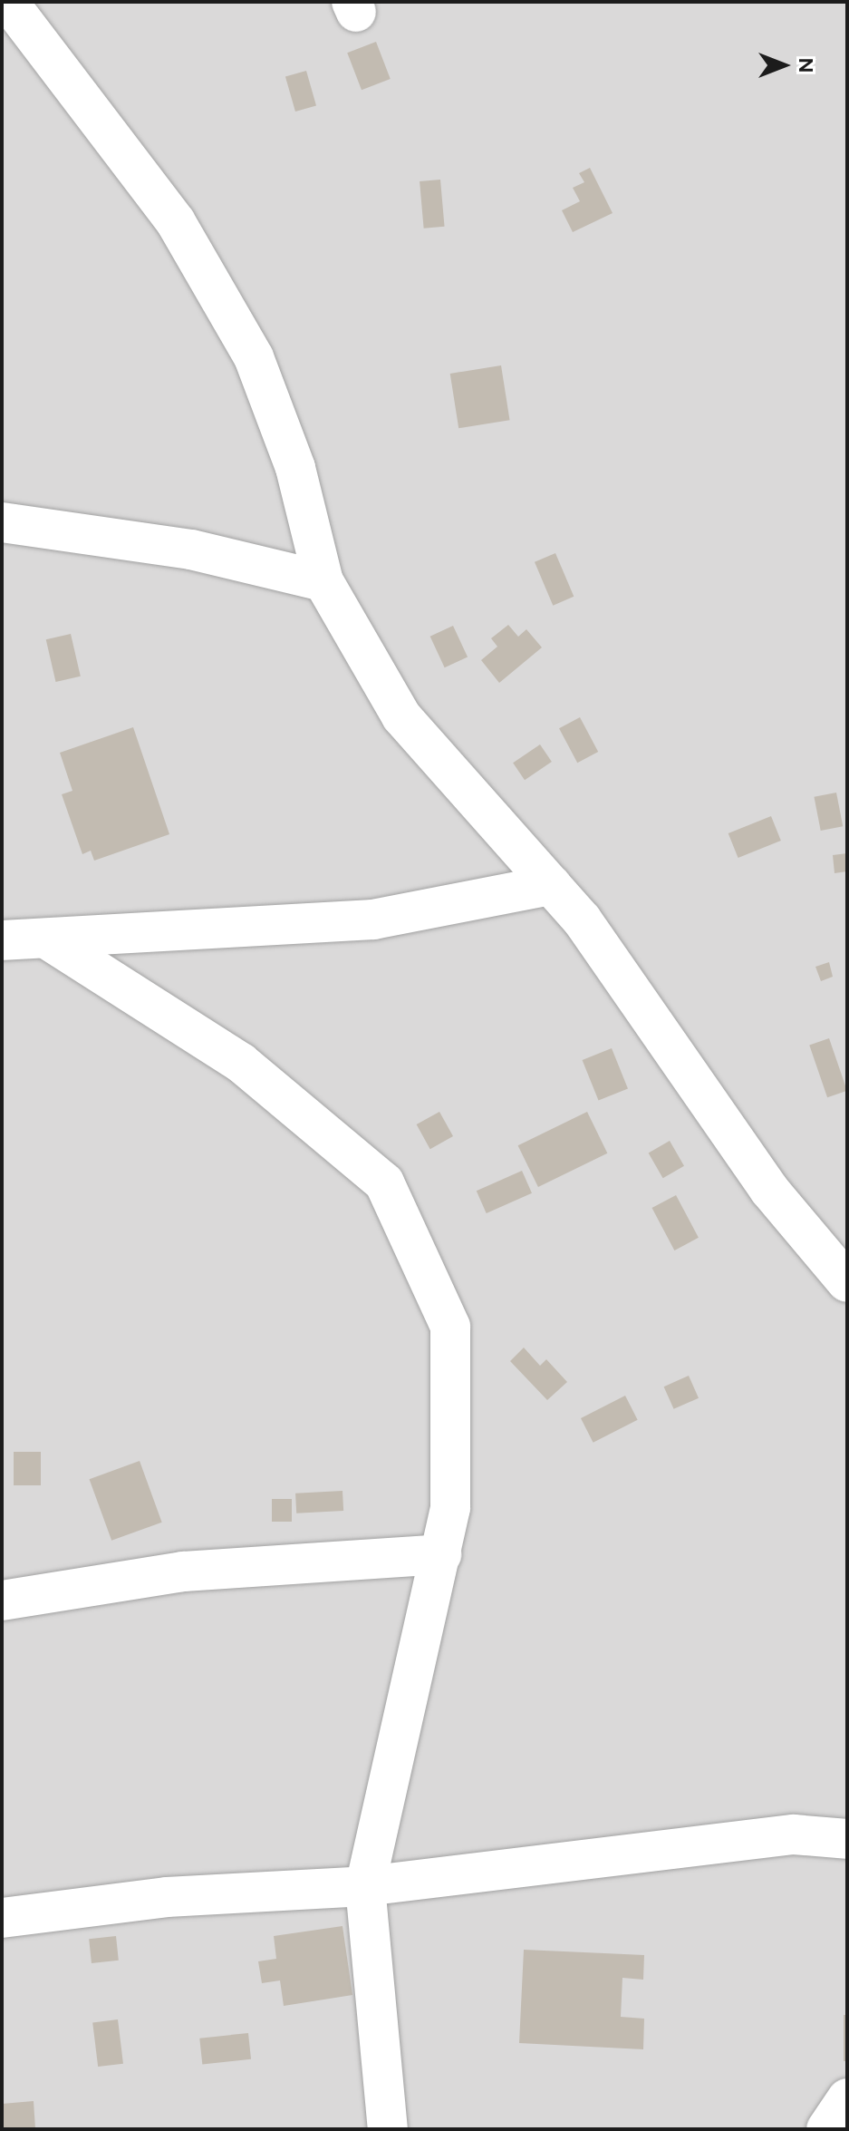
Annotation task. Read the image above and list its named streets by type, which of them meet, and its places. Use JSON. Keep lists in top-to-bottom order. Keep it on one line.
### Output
{"north":"right"}
